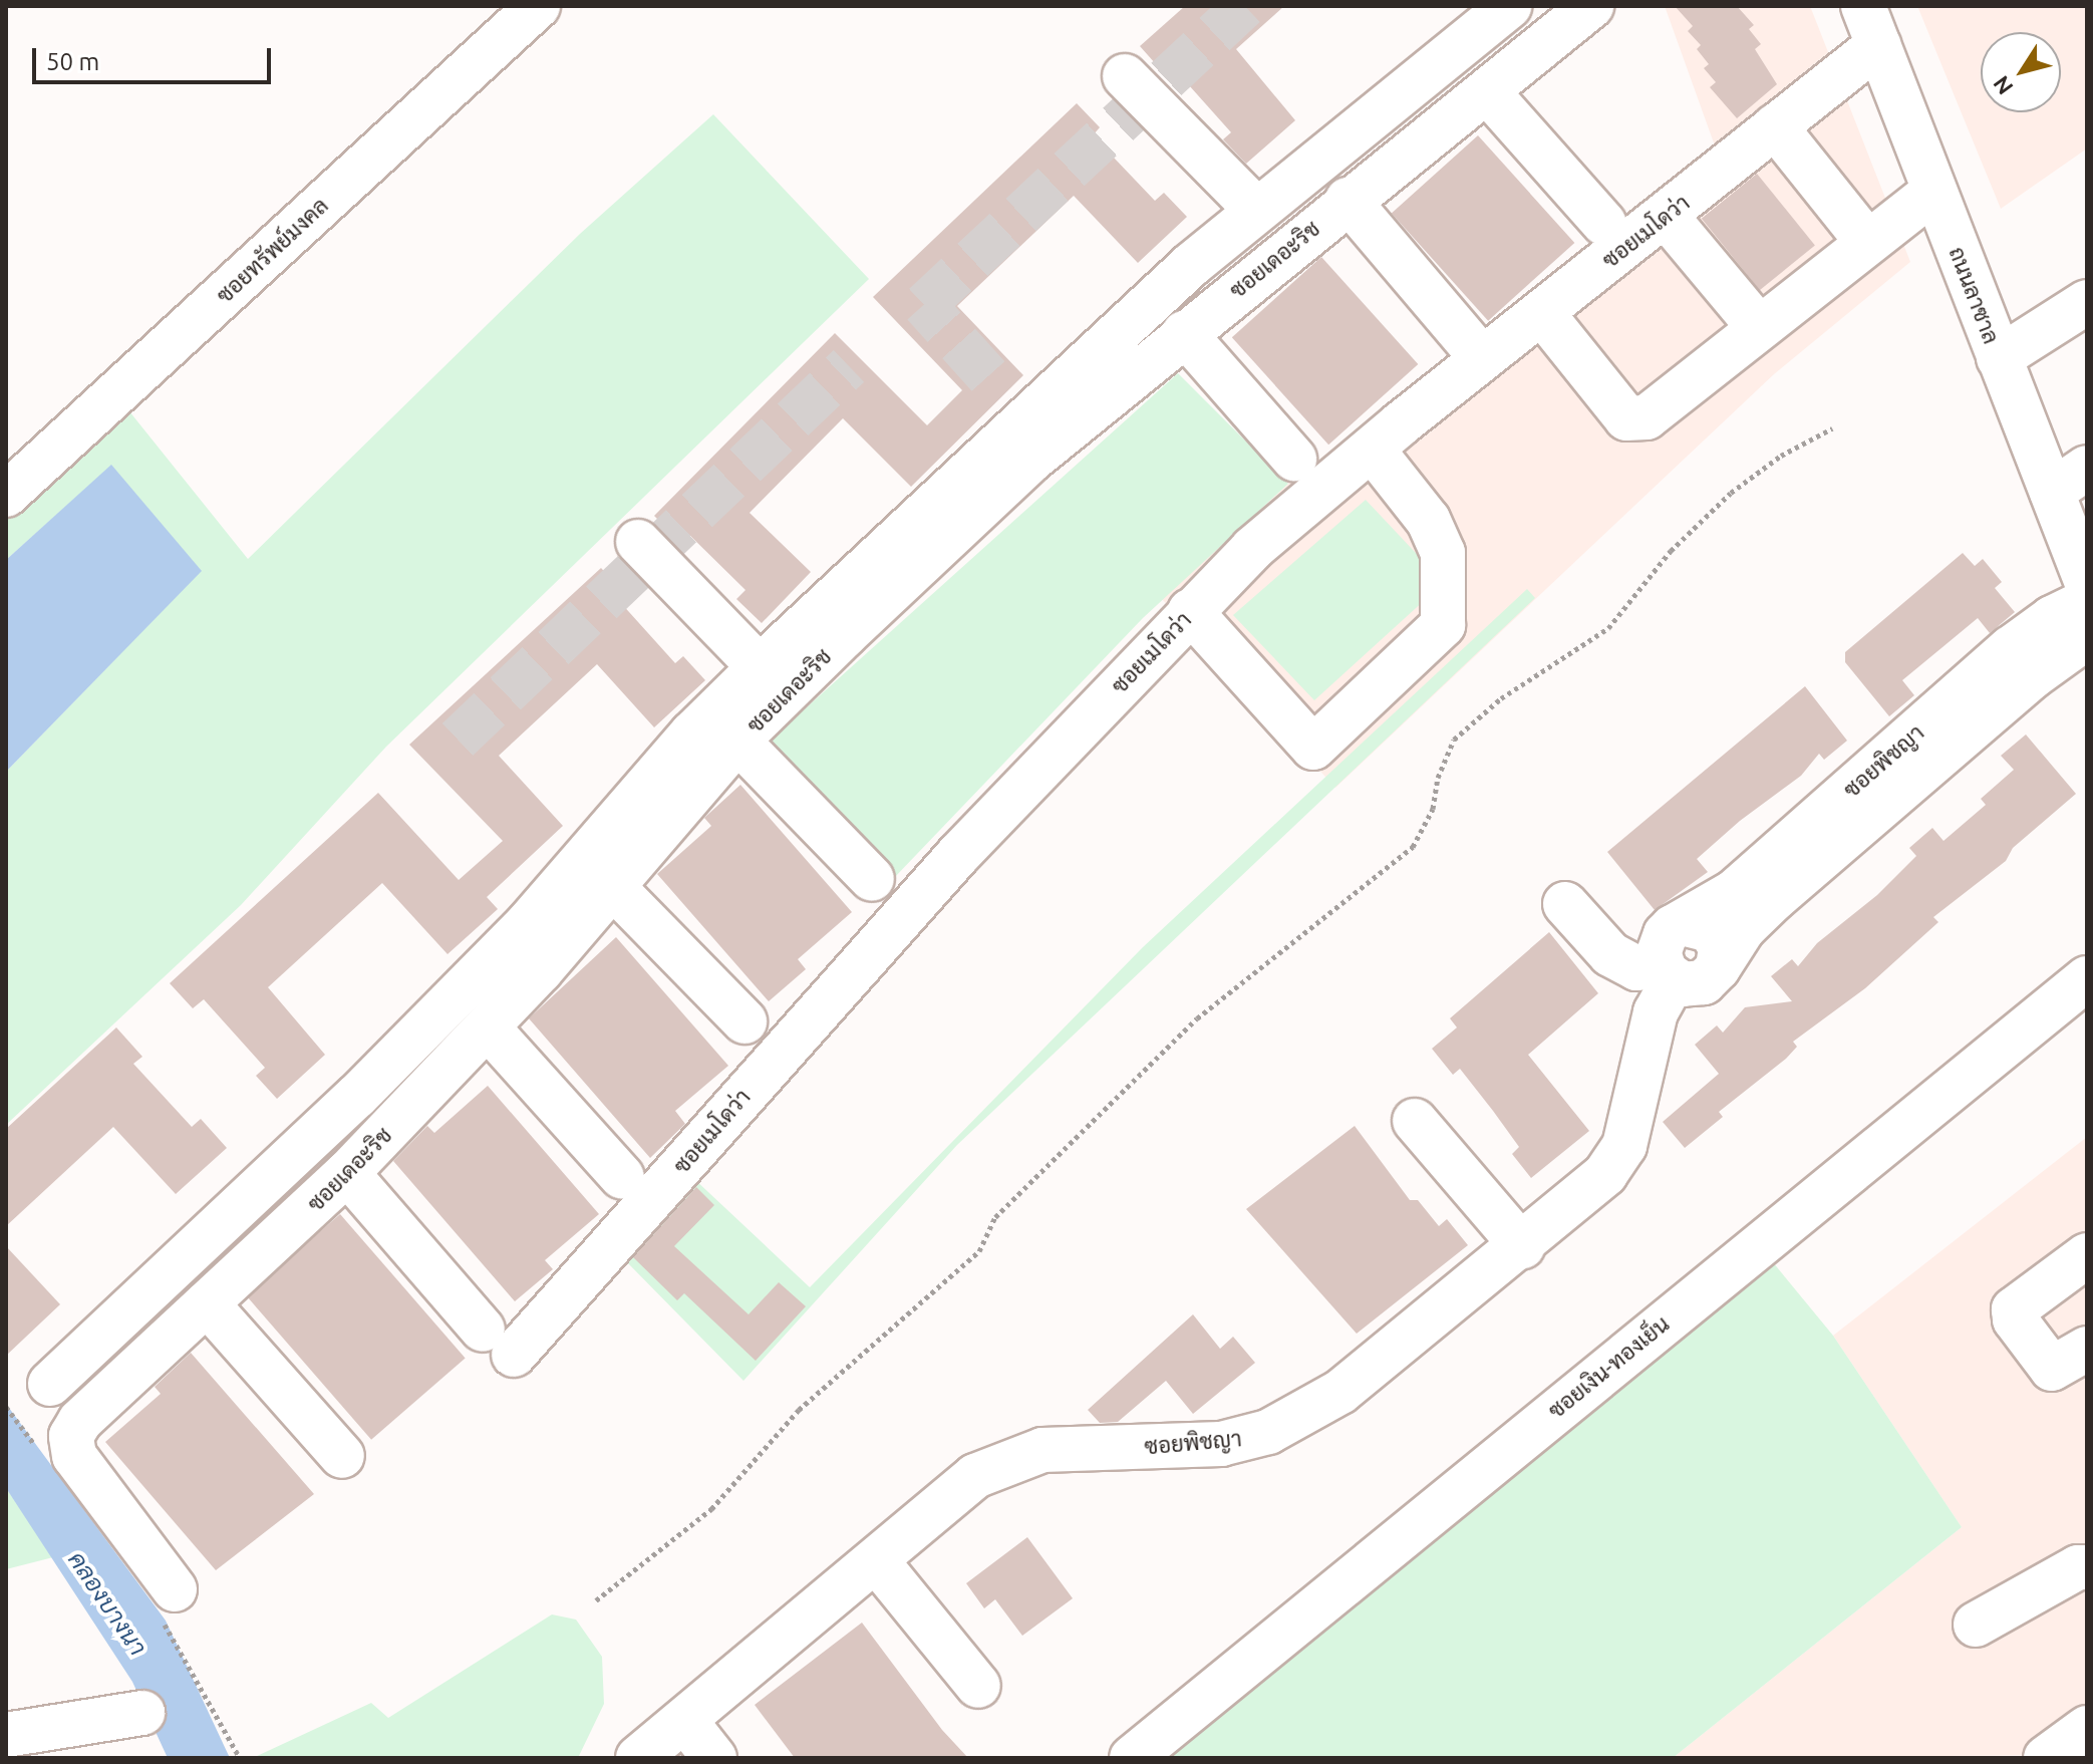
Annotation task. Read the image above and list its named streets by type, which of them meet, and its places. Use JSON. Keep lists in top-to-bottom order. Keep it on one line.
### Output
{"streets":{"street":["ซอยเมโดว่า","ซอยทรัพย์มงคล","ซอยเดอะริช","ถนนลาซาล","ซอยพิชญา","ซอยเงิน-ทองเย็น"]},"crossings":[["ซอยเมโดว่า","ซอยเดอะริช"],["ซอยเมโดว่า","ถนนลาซาล"]],"water":["คลองบางนา"],"scale_bar":"50 m","north":"bottom left"}
